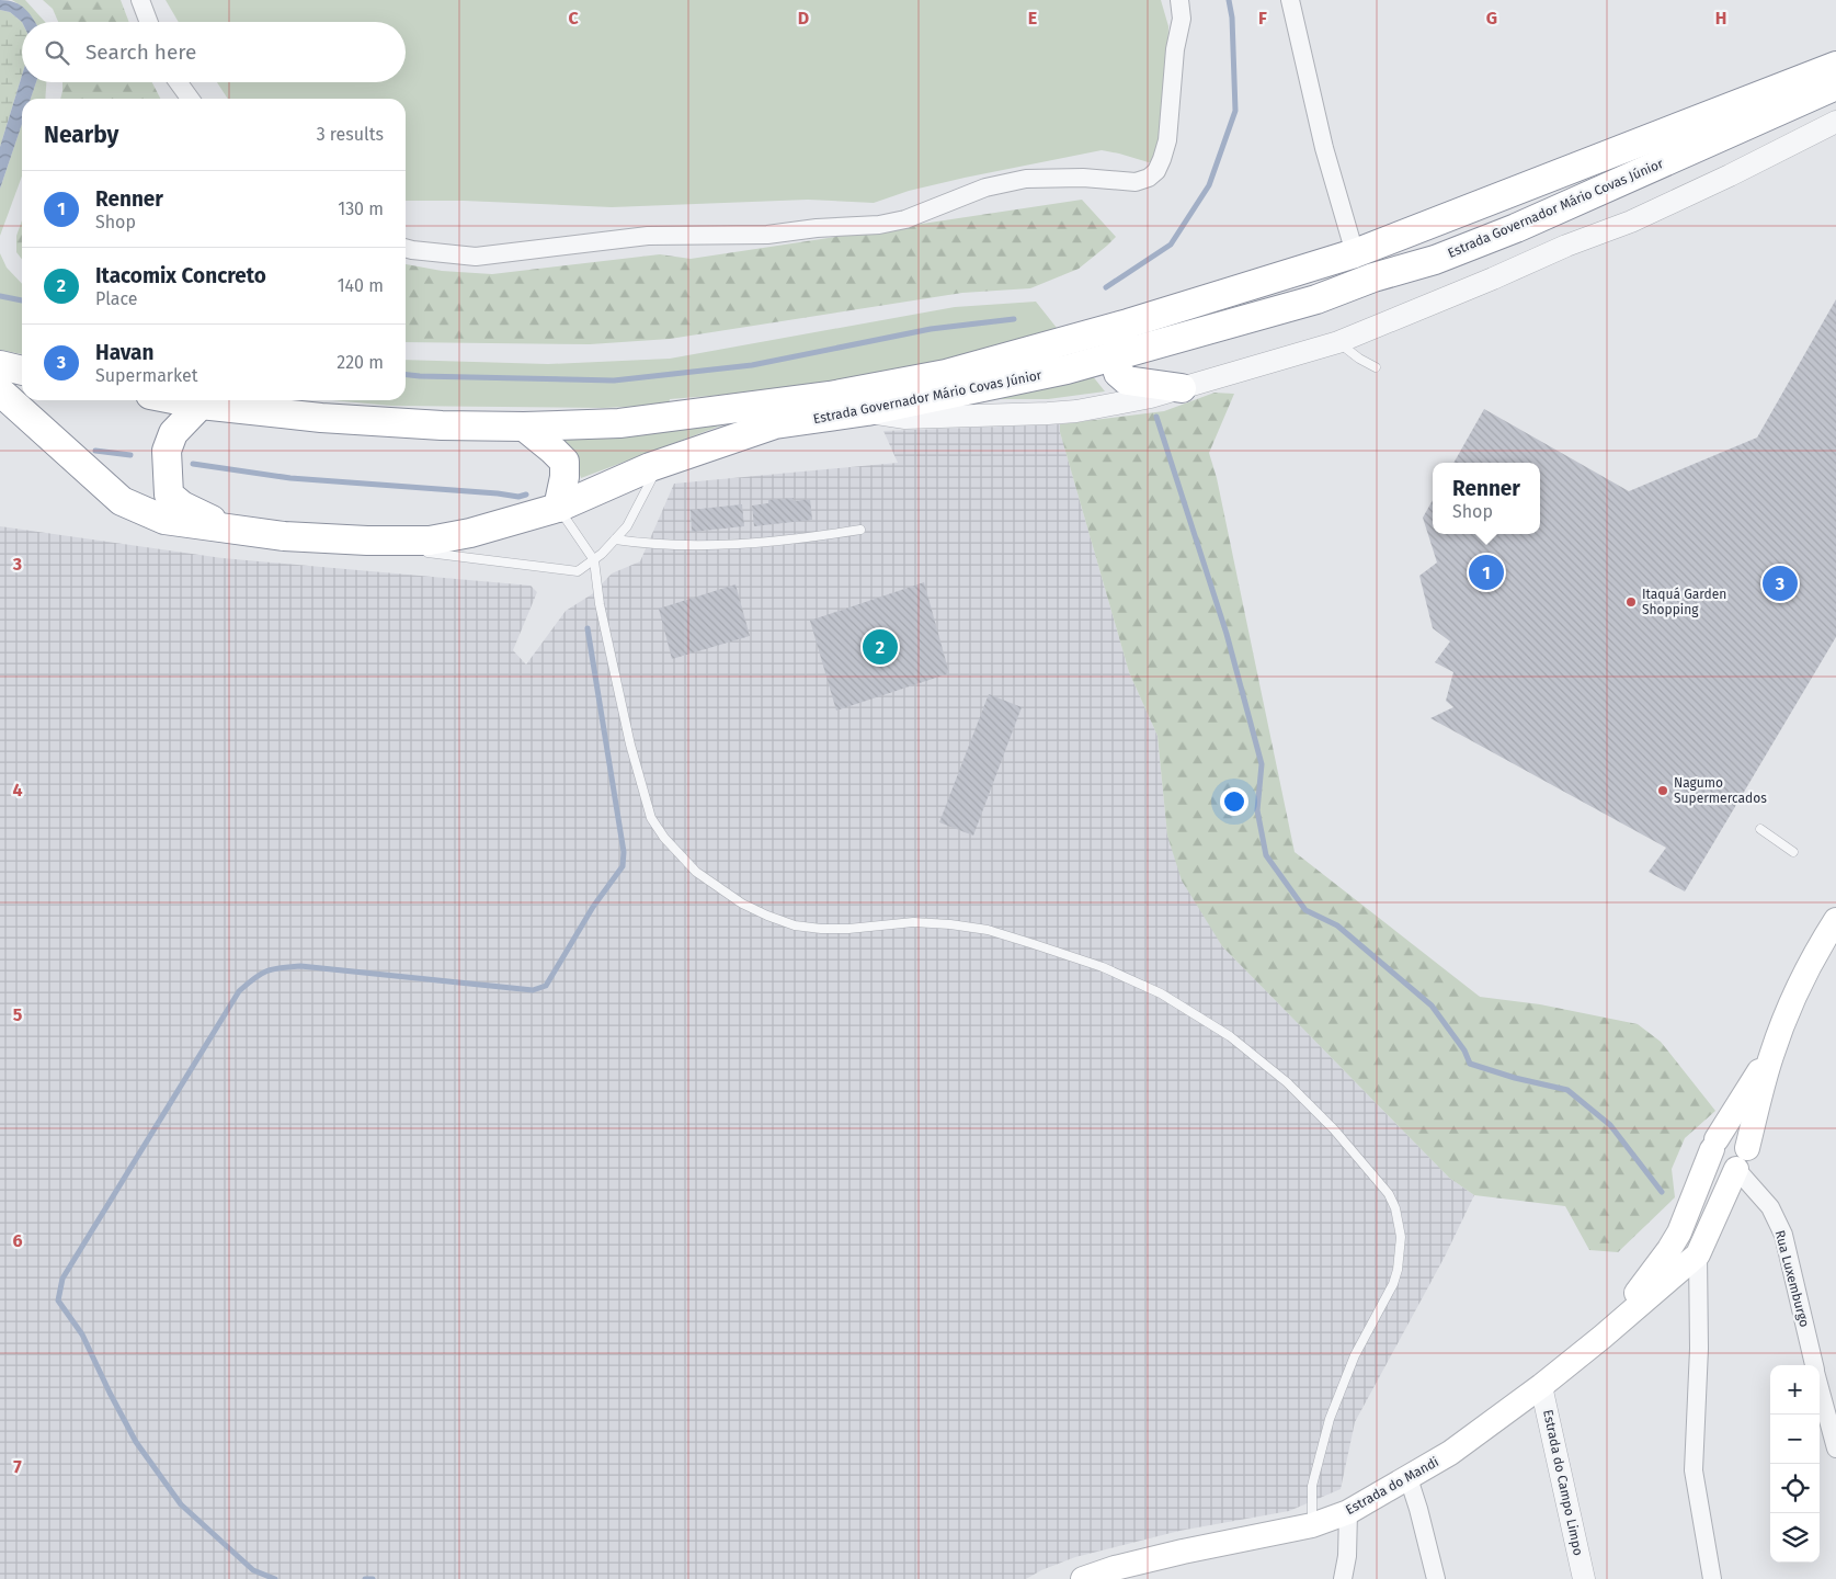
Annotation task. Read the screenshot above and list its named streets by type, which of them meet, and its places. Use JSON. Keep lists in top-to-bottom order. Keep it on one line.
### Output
{"streets":{"highway":["Estrada Governador Mário Covas Júnior"],"main road":["Estrada do Mandi"],"street":["Rua Luxemburgo","Estrada do Campo Limpo"]},"crossings":[["Rua Luxemburgo","Estrada do Mandi"],["Estrada do Campo Limpo","Estrada do Mandi"]],"places":["Itaquá Garden Shopping","Nagumo Supermercados"],"page":{"search":"Search here","heading":["Nearby","3 results"],"list":[{"mark":"1","name":"Renner","note":"Shop","value":"130 m"},{"mark":"2","name":"Itacomix Concreto","note":"Place","value":"140 m"},{"mark":"3","name":"Havan","note":"Supermarket","value":"220 m"}],"popup":["Renner","Shop"],"pins":["1","3","2"],"map_buttons":["+","−"]},"grid":{"columns":["C","D","E","F","G","H"],"rows":["3","4","5","6","7"]}}
